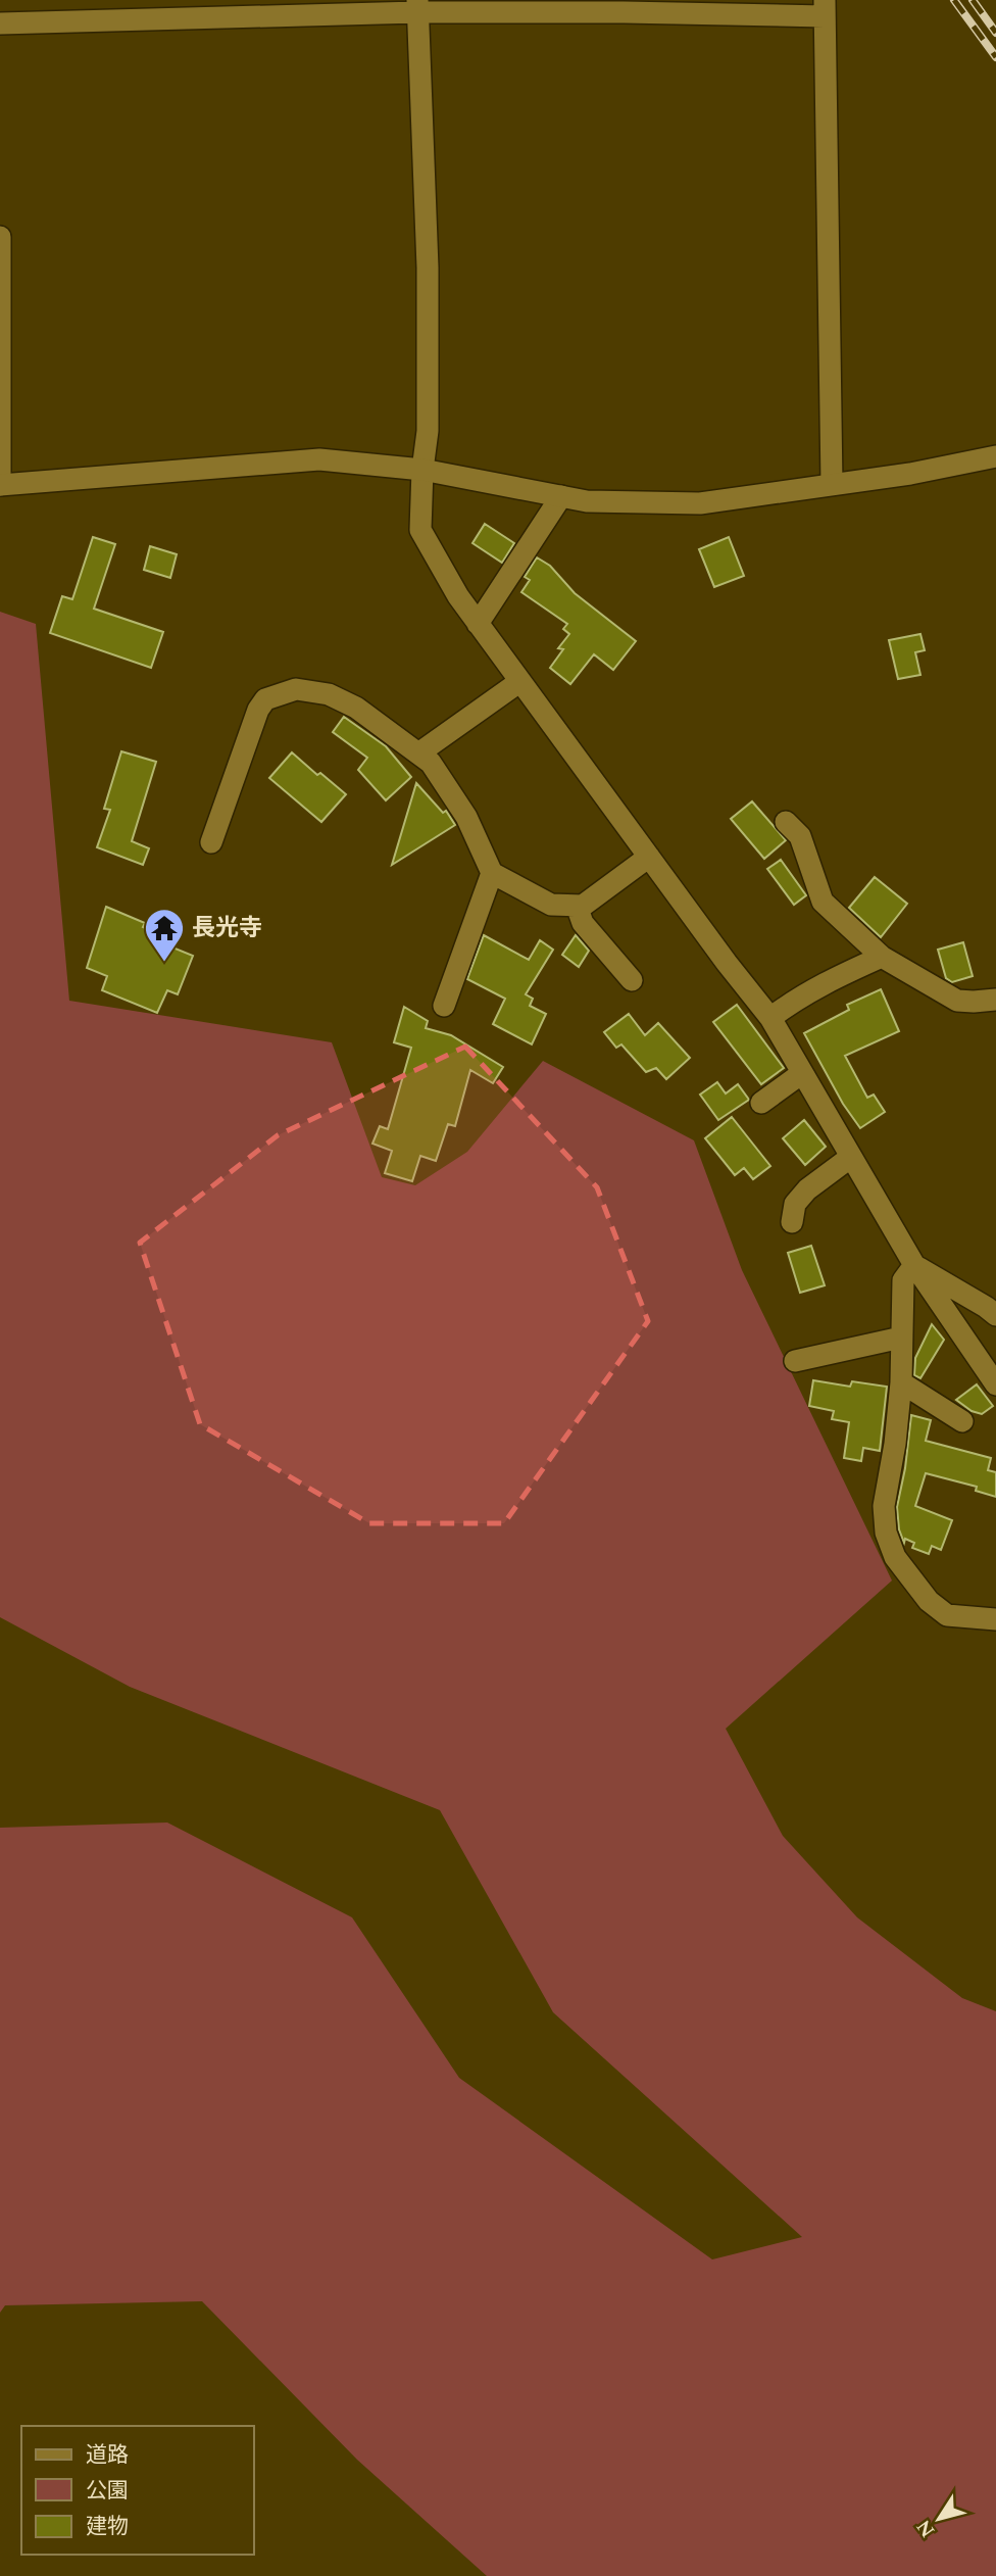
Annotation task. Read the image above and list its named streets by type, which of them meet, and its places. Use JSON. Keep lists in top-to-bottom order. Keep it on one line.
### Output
{"places":{"temple":["長光寺"]},"legend":["道路","公園","建物"],"north":"bottom left"}
